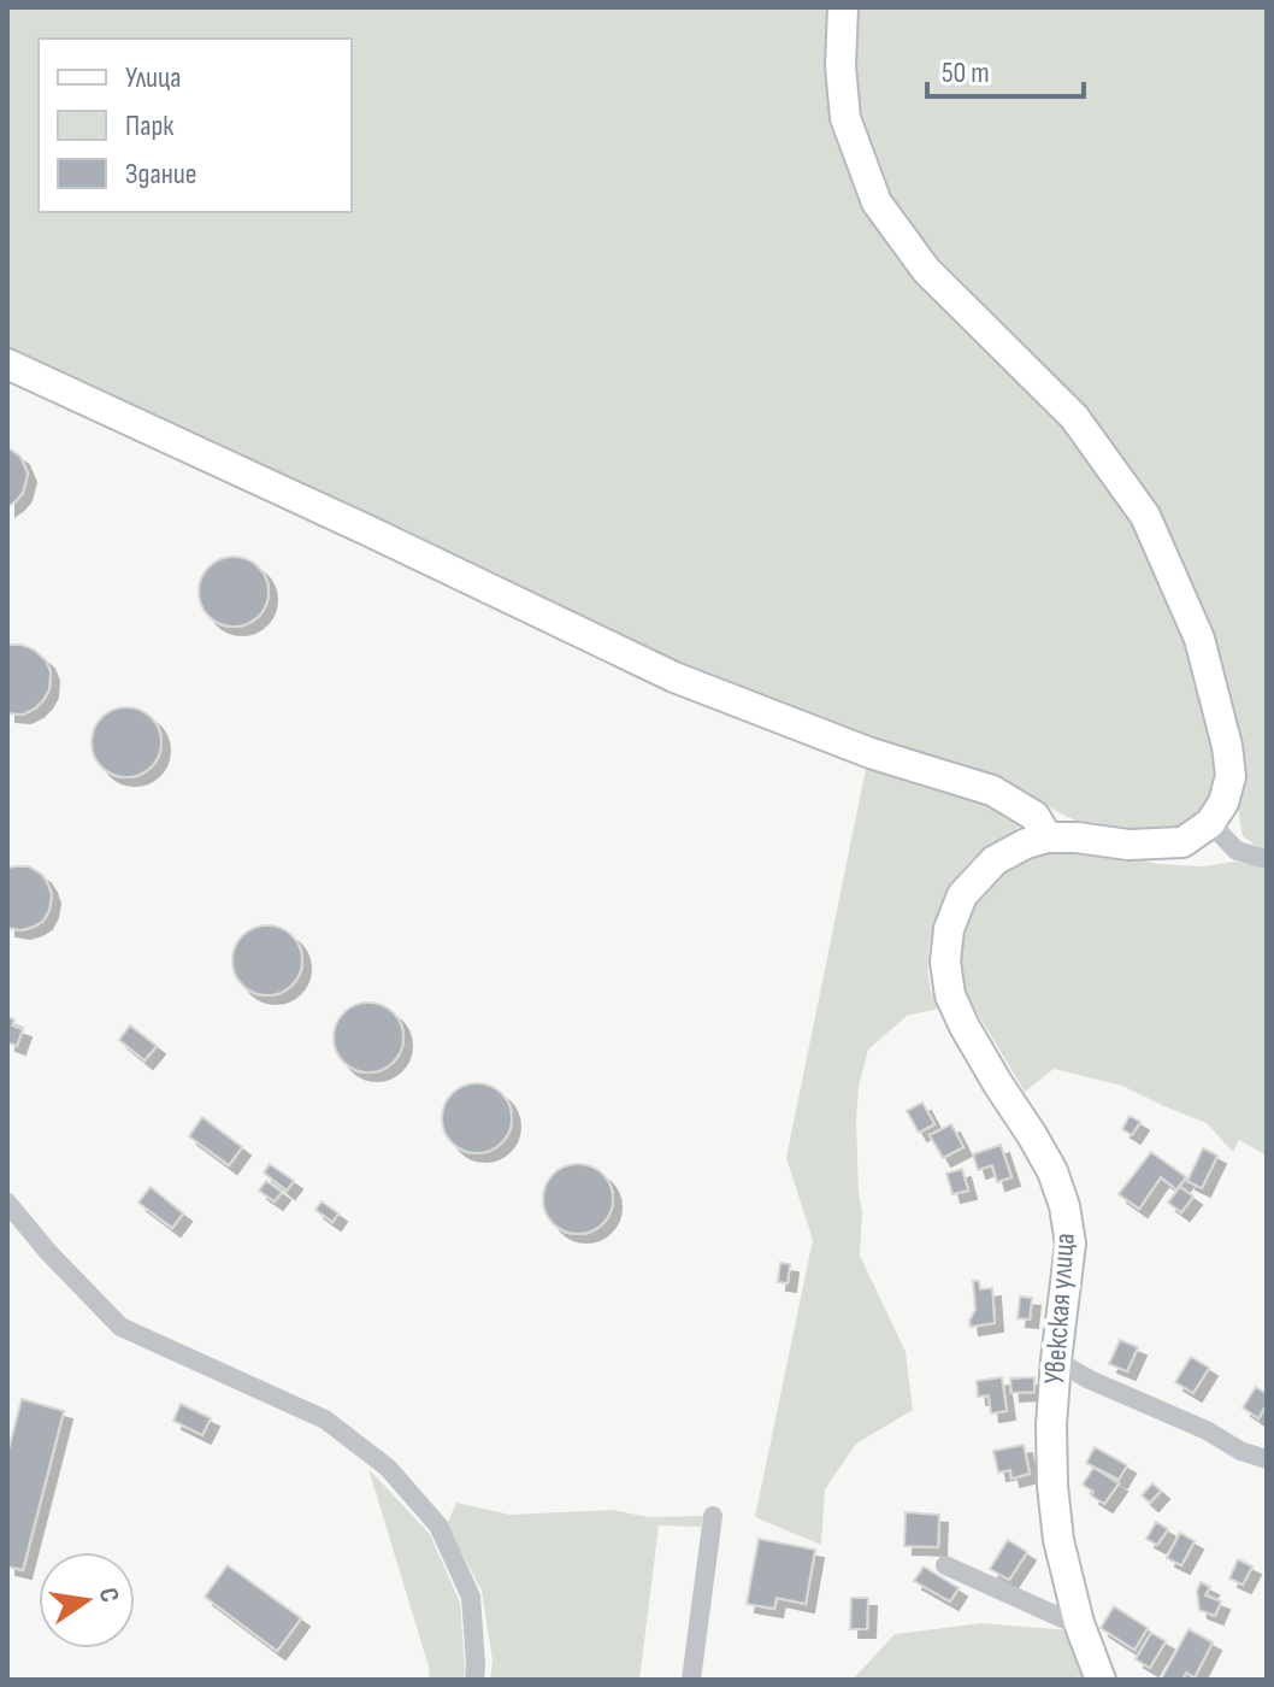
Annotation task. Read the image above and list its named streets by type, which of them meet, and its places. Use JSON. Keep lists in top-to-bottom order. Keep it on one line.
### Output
{"streets":{"street":["Увекская улица"]},"legend":["Улица","Парк","Здание"],"scale_bar":"50 m","north":"right"}
